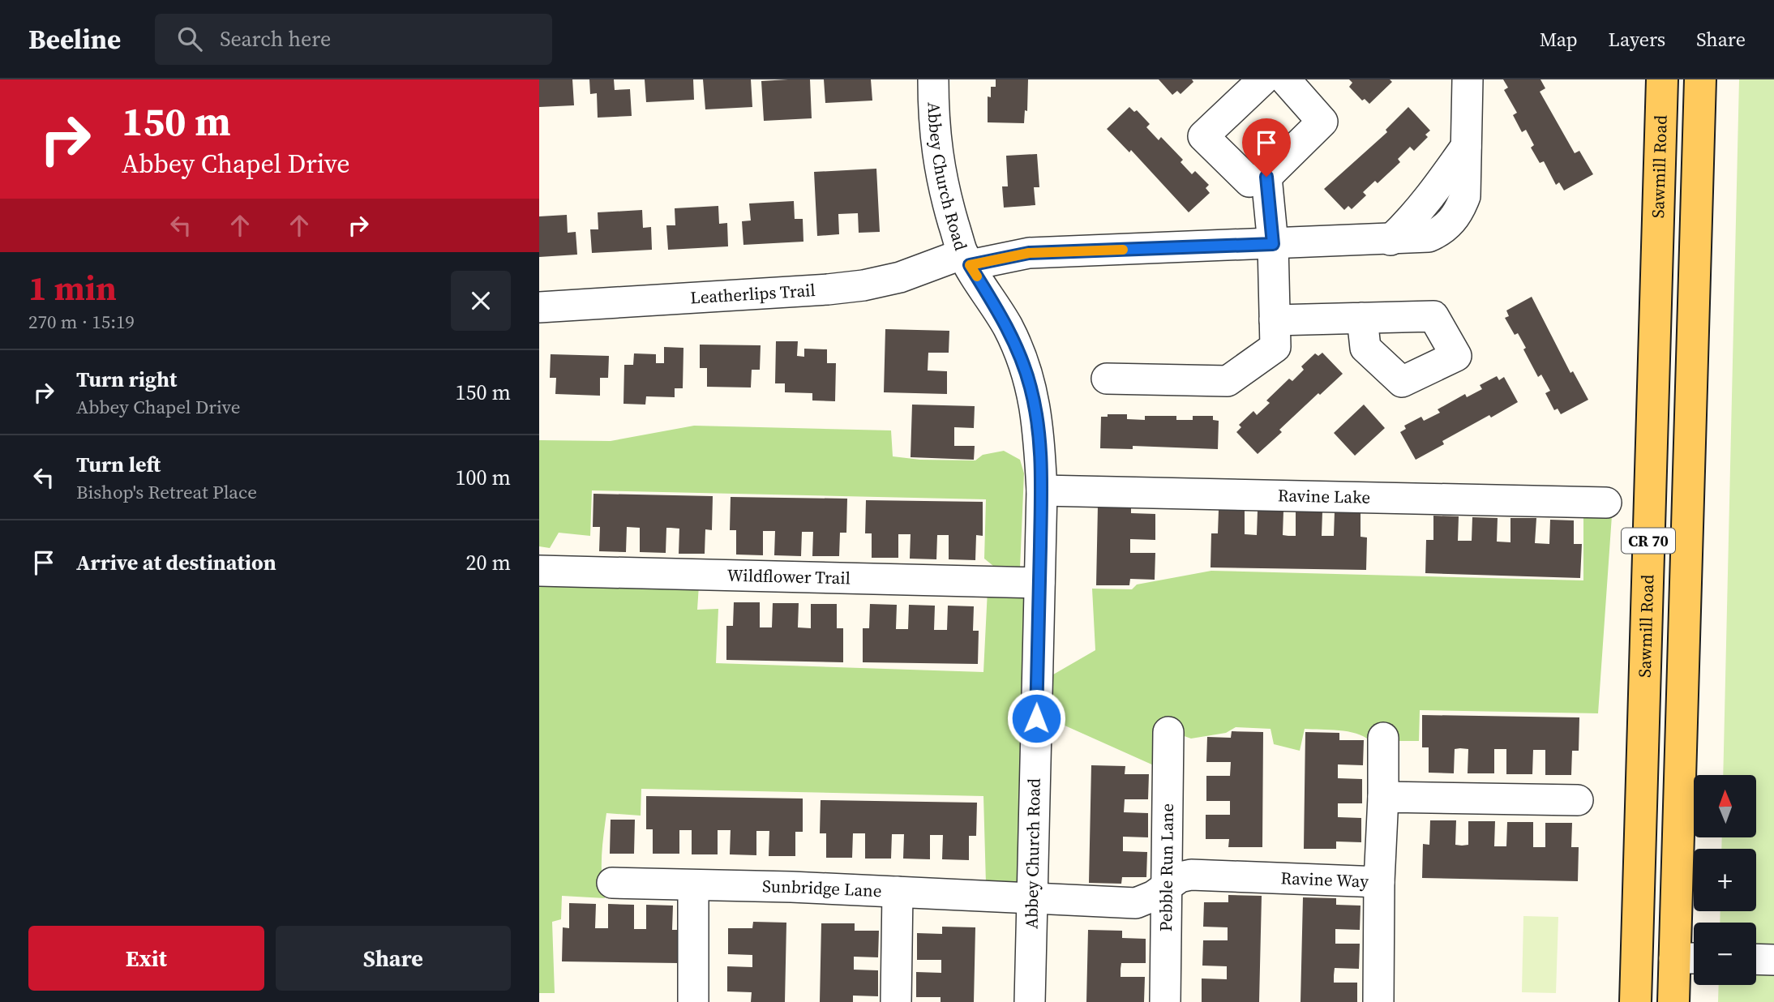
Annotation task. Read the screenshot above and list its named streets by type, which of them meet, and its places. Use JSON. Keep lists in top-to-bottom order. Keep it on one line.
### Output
{"streets":{"main road":["Sawmill Road","CR 70"],"street":["Abbey Church Road","Leatherlips Trail","Ravine Lake","Wildflower Trail","Pebble Run Lane","Ravine Way","Sunbridge Lane"]},"crossings":[["Abbey Church Road","Leatherlips Trail"],["Abbey Church Road","Ravine Lake"],["Abbey Church Road","Wildflower Trail"],["Abbey Church Road","Ravine Way"],["Abbey Church Road","Sunbridge Lane"],["Pebble Run Lane","Ravine Way"],["Ravine Way","Sunbridge Lane"]],"north":"top","page":{"header":"Beeline","search":"Search here","nav":["Map","Layers","Share"],"turn":["150 m","Abbey Chapel Drive"],"heading":["1 min","270 m · 15:19"],"list":[{"name":"Turn right","note":"Abbey Chapel Drive","value":"150 m"},{"name":"Turn left","note":"Bishop's Retreat Place","value":"100 m"},{"name":"Arrive at destination","value":"20 m"}],"map_buttons":["+","−"],"buttons":["Exit","Share"]}}
